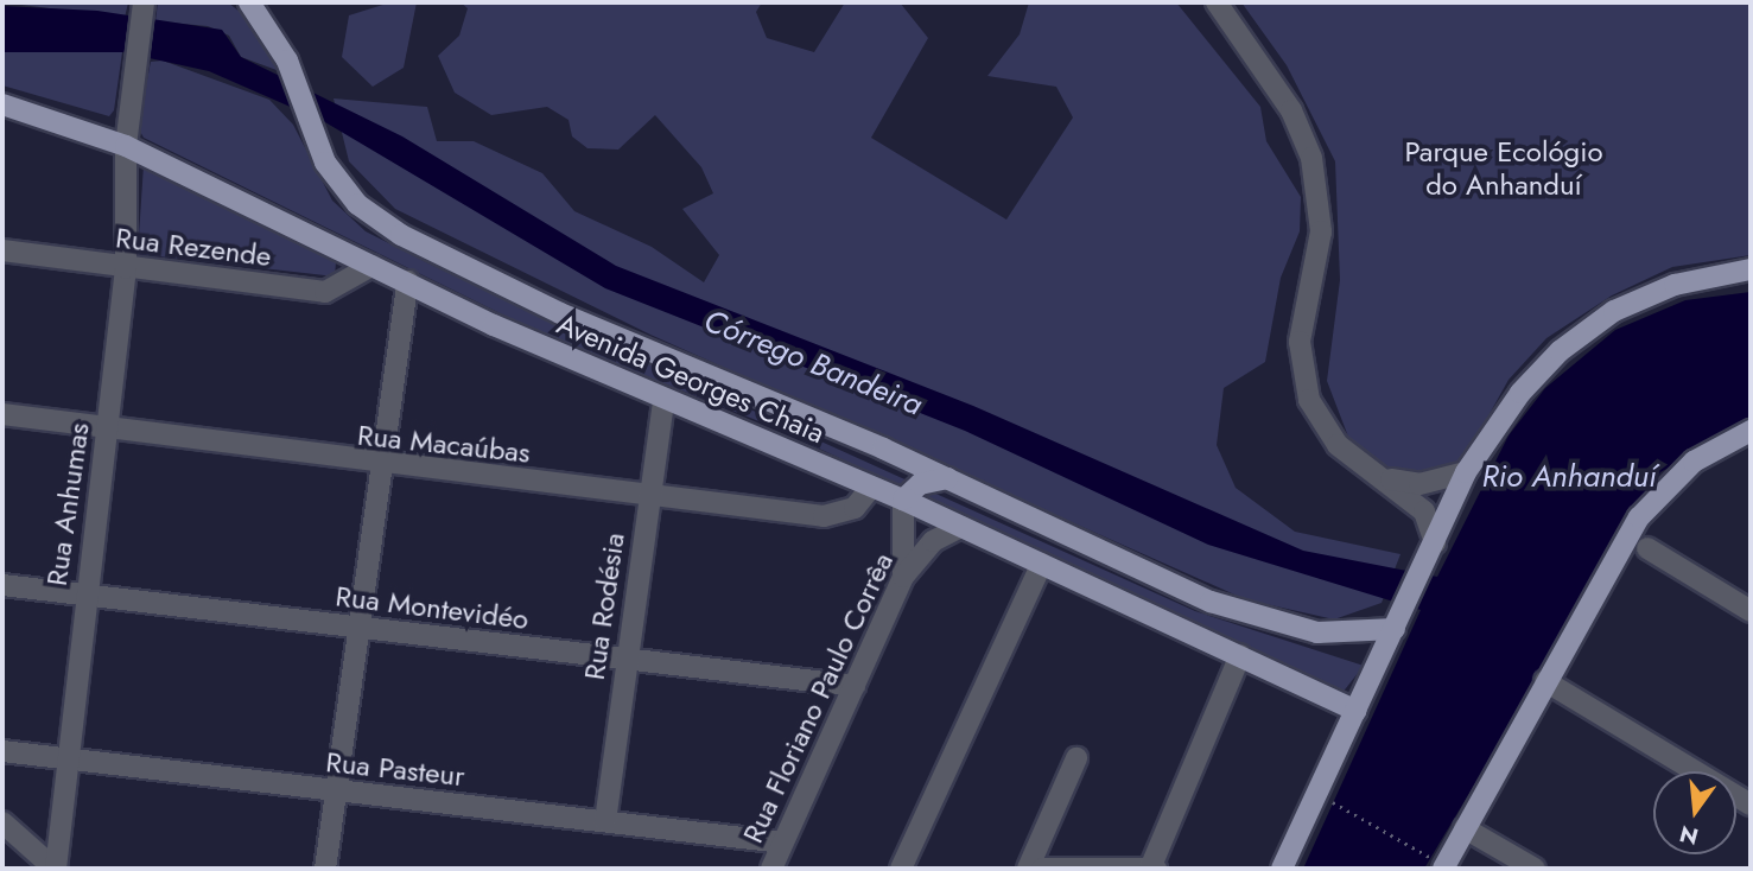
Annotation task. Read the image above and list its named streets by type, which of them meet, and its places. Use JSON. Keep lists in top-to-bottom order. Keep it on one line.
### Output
{"streets":{"main road":["Avenida Georges Chaia"],"street":["Rua Rezende","Rua Macaúbas","Rua Anhumas","Rua Rodésia","Rua Montevidéo","Rua Floriano Paulo Corrêa","Rua Pasteur"]},"crossings":[["Rua Rezende","Avenida Georges Chaia"],["Rua Rezende","Rua Anhumas"],["Avenida Georges Chaia","Rua Macaúbas"],["Avenida Georges Chaia","Rua Anhumas"],["Avenida Georges Chaia","Rua Rodésia"],["Avenida Georges Chaia","Rua Floriano Paulo Corrêa"],["Rua Macaúbas","Rua Anhumas"],["Rua Macaúbas","Rua Rodésia"],["Rua Anhumas","Rua Montevidéo"],["Rua Anhumas","Rua Pasteur"],["Rua Rodésia","Rua Montevidéo"],["Rua Rodésia","Rua Pasteur"],["Rua Montevidéo","Rua Floriano Paulo Corrêa"],["Rua Floriano Paulo Corrêa","Rua Pasteur"]],"water":["Córrego Bandeira","Rio Anhanduí"],"parks":["Parque Ecológio do Anhanduí"],"north":"bottom"}
